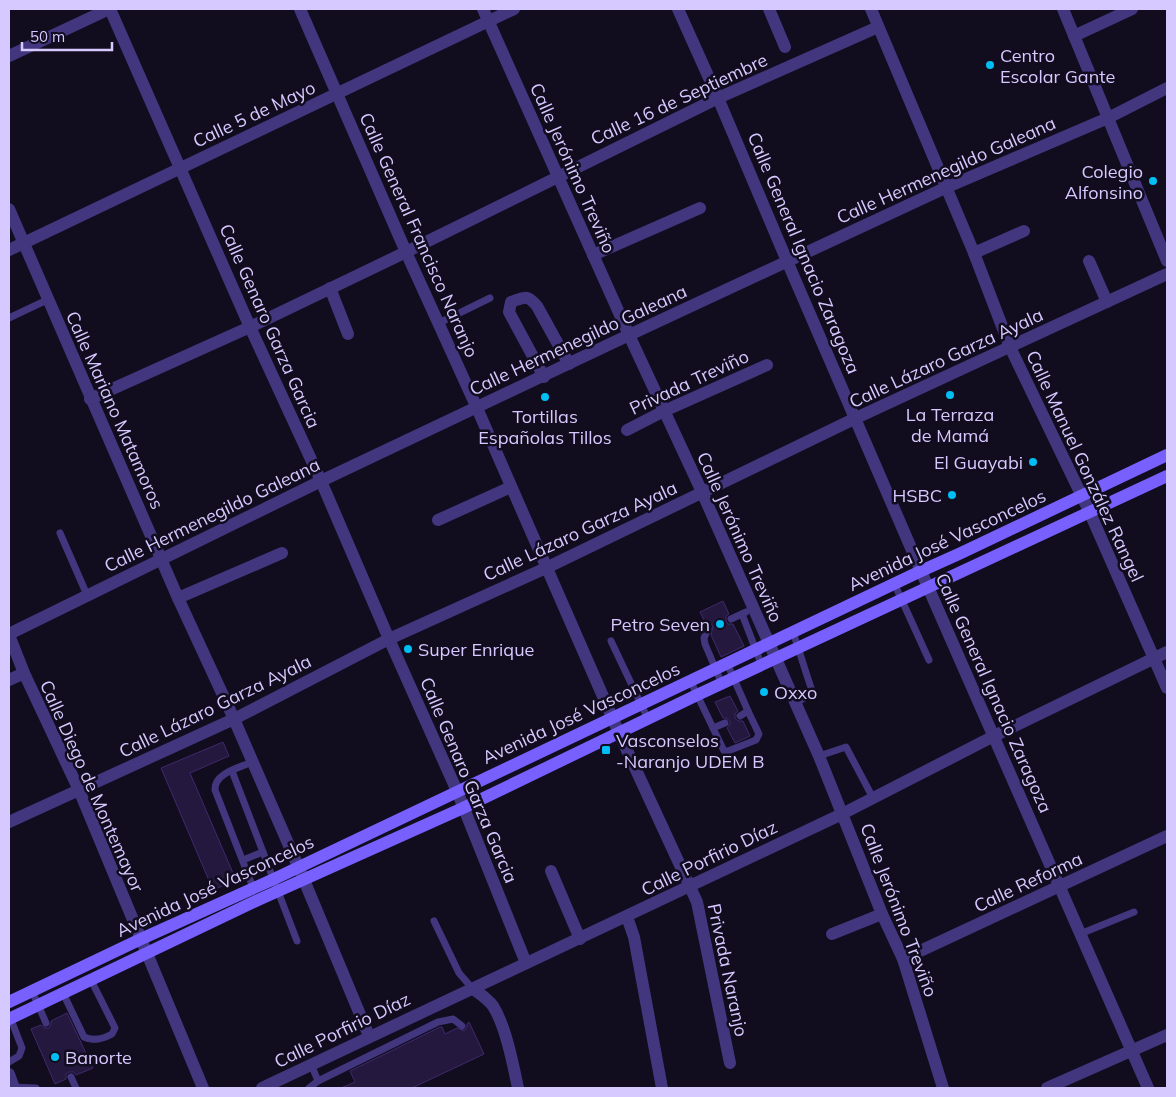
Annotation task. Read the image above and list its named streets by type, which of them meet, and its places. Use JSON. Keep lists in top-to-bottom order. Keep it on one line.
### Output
{"streets":{"main road":["Avenida José Vasconcelos"],"street":["Calle 16 de Septiembre","Calle 5 de Mayo","Calle Jerónimo Treviño","Calle Hermenegildo Galeana","Calle General Francisco Naranjo","Calle General Ignacio Zaragoza","Calle Genaro Garza Garcia","Calle Lázaro Garza Ayala","Privada Treviño","Calle Mariano Matamoros","Calle Manuel González Rangel","Calle Diego de Montemayor","Calle Porfirio Díaz","Calle Reforma","Privada Naranjo"]},"crossings":[["Calle 16 de Septiembre","Calle Jerónimo Treviño"],["Calle 16 de Septiembre","Calle General Francisco Naranjo"],["Calle 16 de Septiembre","Calle General Ignacio Zaragoza"],["Calle 16 de Septiembre","Calle Genaro Garza Garcia"],["Calle 16 de Septiembre","Calle Mariano Matamoros"],["Calle 16 de Septiembre","Calle Manuel González Rangel"],["Calle 5 de Mayo","Calle Jerónimo Treviño"],["Calle 5 de Mayo","Calle General Francisco Naranjo"],["Calle 5 de Mayo","Calle Genaro Garza Garcia"],["Calle 5 de Mayo","Calle Mariano Matamoros"],["Calle Jerónimo Treviño","Calle Hermenegildo Galeana"],["Calle Jerónimo Treviño","Calle Lázaro Garza Ayala"],["Calle Jerónimo Treviño","Privada Treviño"],["Calle Jerónimo Treviño","Avenida José Vasconcelos"],["Calle Jerónimo Treviño","Calle Porfirio Díaz"],["Calle Jerónimo Treviño","Calle Reforma"],["Calle Hermenegildo Galeana","Calle General Francisco Naranjo"],["Calle Hermenegildo Galeana","Calle General Ignacio Zaragoza"],["Calle Hermenegildo Galeana","Calle Genaro Garza Garcia"],["Calle Hermenegildo Galeana","Calle Mariano Matamoros"],["Calle Hermenegildo Galeana","Calle Manuel González Rangel"],["Calle Hermenegildo Galeana","Calle Diego de Montemayor"],["Calle General Francisco Naranjo","Calle Lázaro Garza Ayala"],["Calle General Francisco Naranjo","Avenida José Vasconcelos"],["Calle General Francisco Naranjo","Calle Porfirio Díaz"],["Calle General Francisco Naranjo","Privada Naranjo"],["Calle General Ignacio Zaragoza","Calle Lázaro Garza Ayala"],["Calle General Ignacio Zaragoza","Avenida José Vasconcelos"],["Calle General Ignacio Zaragoza","Calle Porfirio Díaz"],["Calle General Ignacio Zaragoza","Calle Reforma"],["Calle Genaro Garza Garcia","Calle Lázaro Garza Ayala"],["Calle Genaro Garza Garcia","Avenida José Vasconcelos"],["Calle Genaro Garza Garcia","Calle Porfirio Díaz"],["Calle Lázaro Garza Ayala","Calle Mariano Matamoros"],["Calle Lázaro Garza Ayala","Calle Manuel González Rangel"],["Calle Lázaro Garza Ayala","Calle Diego de Montemayor"],["Calle Mariano Matamoros","Avenida José Vasconcelos"],["Calle Mariano Matamoros","Calle Porfirio Díaz"],["Calle Manuel González Rangel","Avenida José Vasconcelos"],["Calle Manuel González Rangel","Calle Porfirio Díaz"],["Avenida José Vasconcelos","Calle Diego de Montemayor"],["Calle Porfirio Díaz","Privada Naranjo"]],"places":{"other":["Centro Escolar Gante","Colegio Alfonsino","La Terraza de Mamá","Tortillas Españolas Tillos","El Guayabi","HSBC","Petro Seven","Super Enrique","Oxxo","Banorte"],"transit":["Vasconselos -Naranjo UDEM B"]},"scale_bar":"50 m"}
